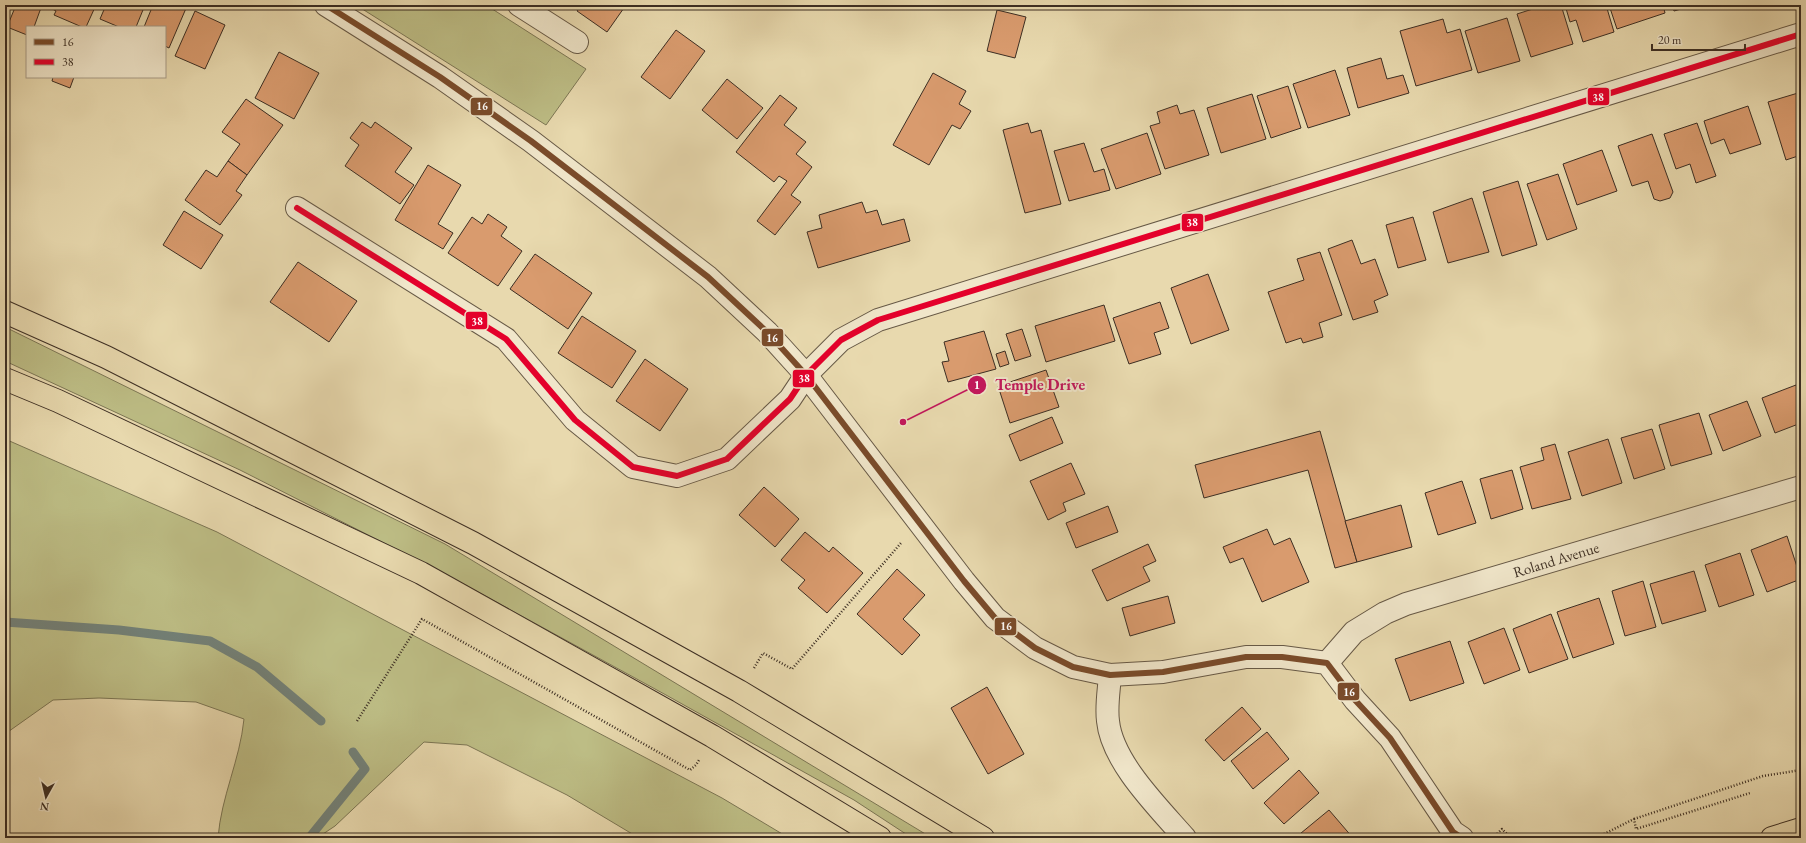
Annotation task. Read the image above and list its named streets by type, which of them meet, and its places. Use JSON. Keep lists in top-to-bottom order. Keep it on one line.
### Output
{"streets":{"street":["Roland Avenue"]},"places":["Temple Drive"],"lines":["transit line 16","transit line 38"],"legend":["16","38"],"scale_bar":"20 m","north":"bottom"}
